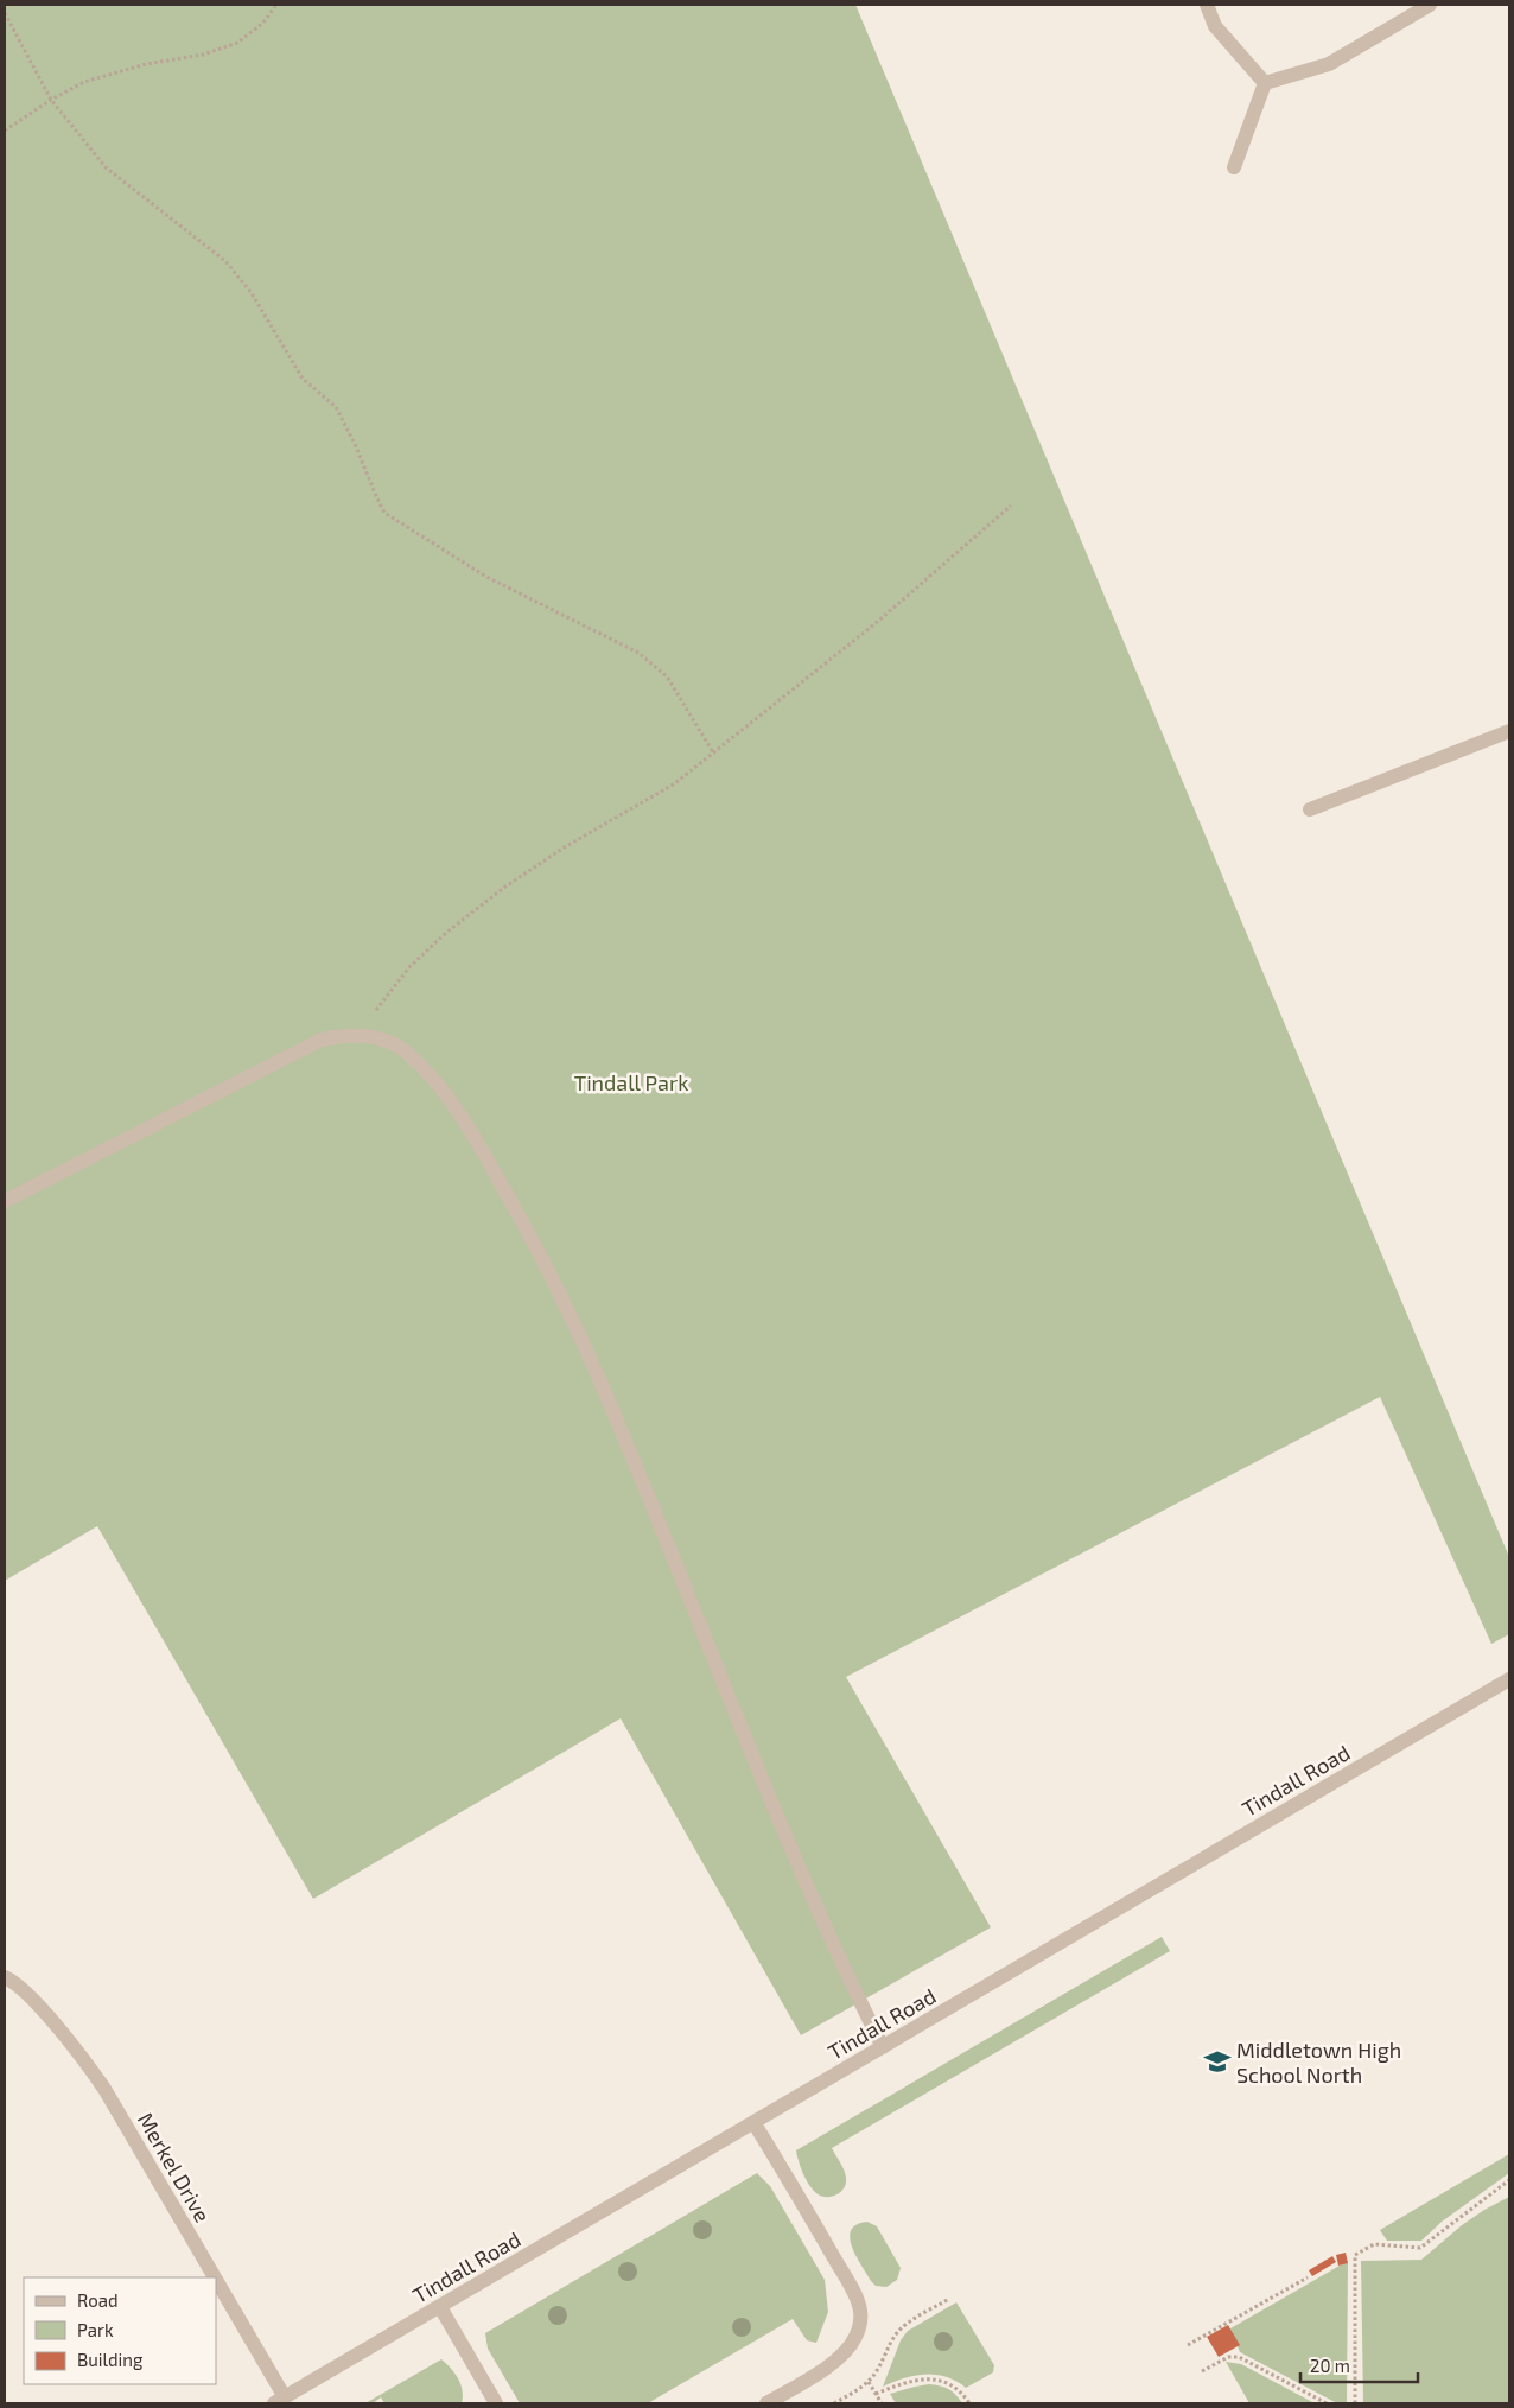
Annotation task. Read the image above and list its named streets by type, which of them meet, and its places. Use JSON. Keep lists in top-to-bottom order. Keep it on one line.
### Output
{"streets":{"street":["Tindall Road","Merkel Drive"]},"crossings":[["Tindall Road","Merkel Drive"]],"parks":["Tindall Park"],"places":{"school or university":["Middletown High School North"]},"legend":["Road","Park","Building"],"scale_bar":"20 m"}
